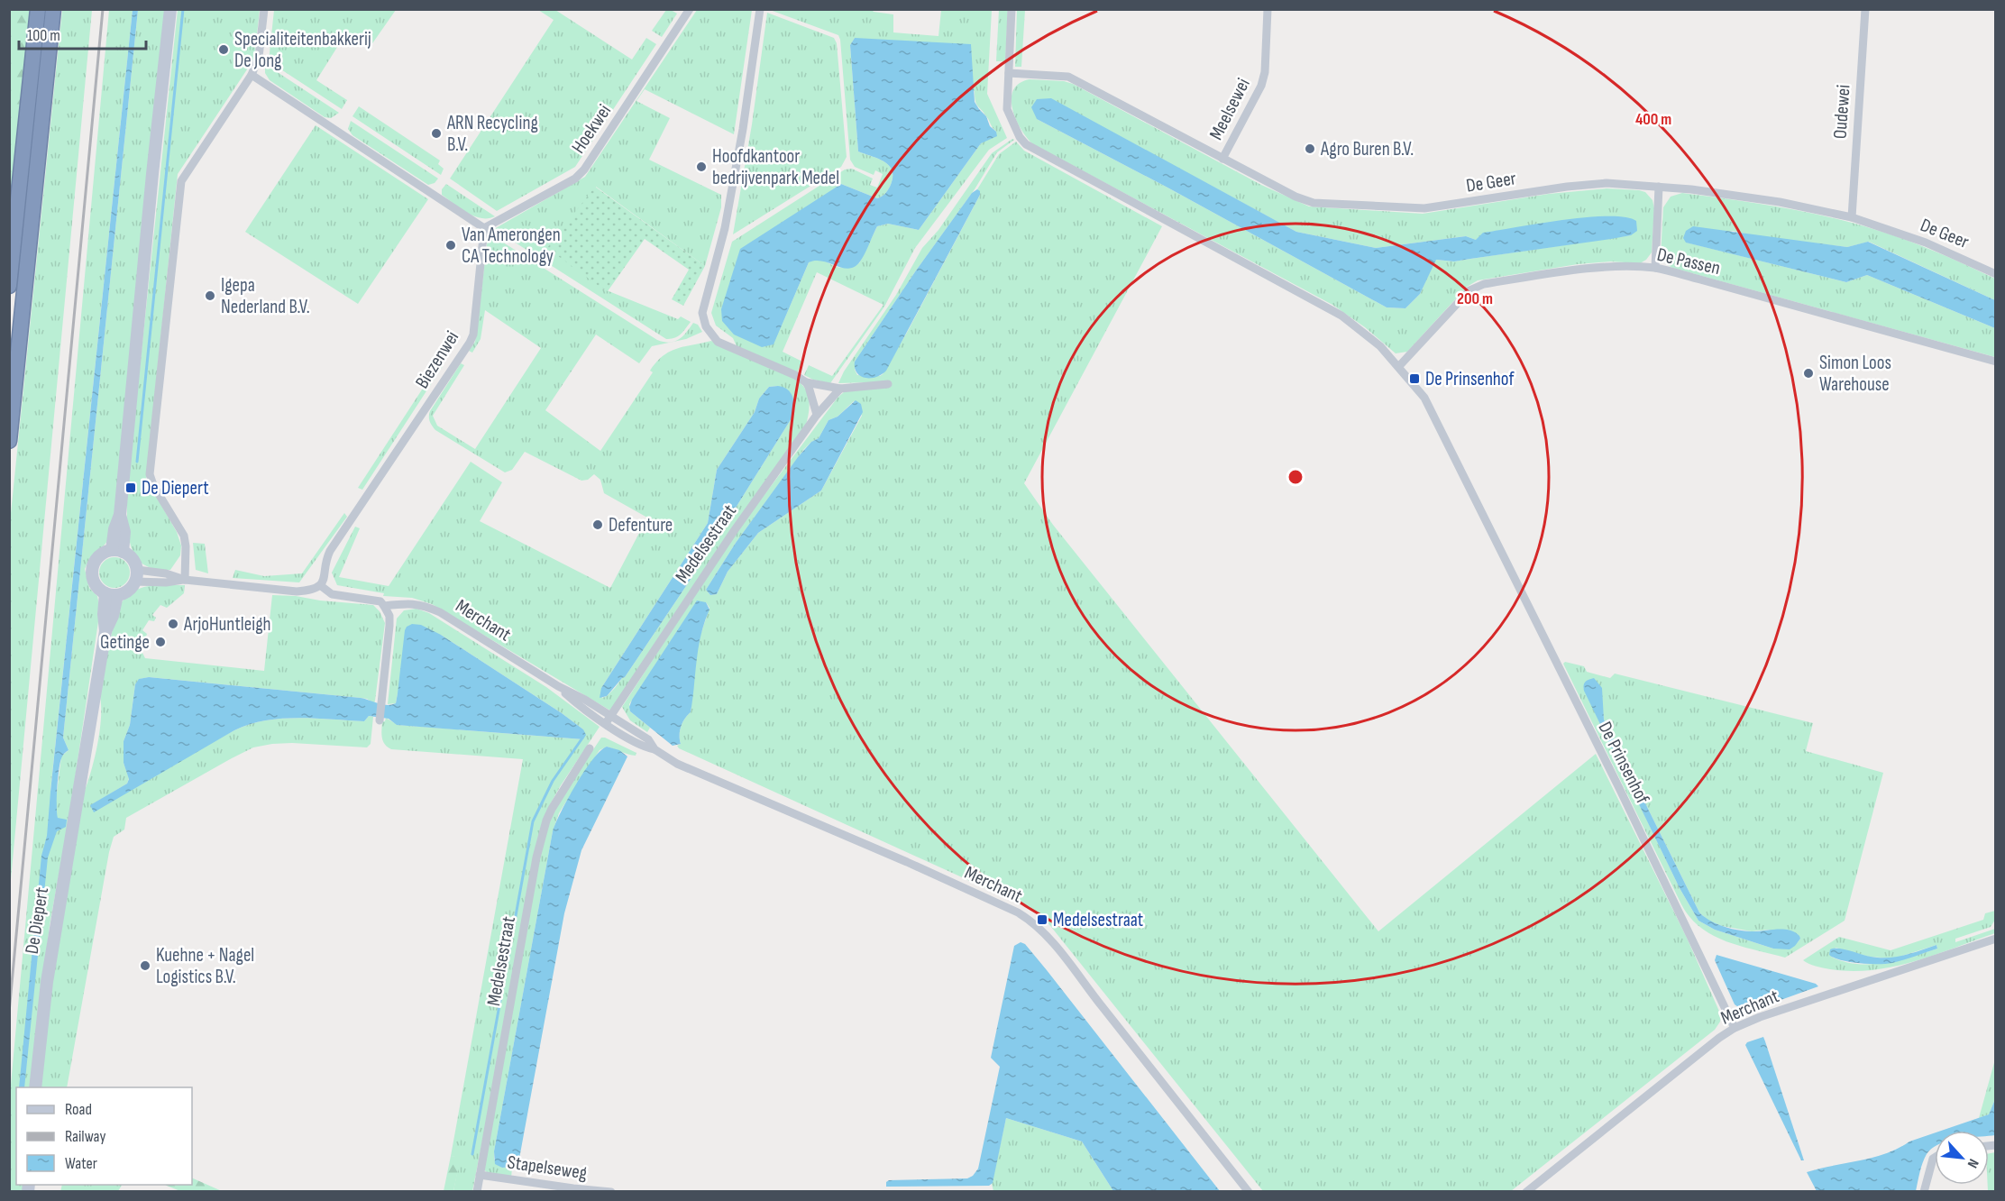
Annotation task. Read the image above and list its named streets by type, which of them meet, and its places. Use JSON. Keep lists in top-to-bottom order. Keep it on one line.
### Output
{"streets":{"main road":["De Diepert"],"street":["Meelsewei","Oudewei","Hoekwei","De Geer","De Passen","Biezenwei","Medelsestraat","Merchant","De Prinsenhof","Stapelseweg"]},"crossings":[["Meelsewei","De Geer"],["Oudewei","De Geer"],["Hoekwei","Biezenwei"],["De Geer","De Prinsenhof"],["De Passen","De Prinsenhof"],["Biezenwei","Merchant"],["Medelsestraat","Merchant"],["Medelsestraat","Stapelseweg"],["Merchant","De Prinsenhof"]],"places":{"other":["Specialiteitenbakkerij De Jong","ARN Recycling B.V.","Agro Buren B.V.","Hoofdkantoor bedrijvenpark Medel","Van Amerongen CA Technology","Igepa Nederland B.V.","Simon Loos Warehouse","Defenture","ArjoHuntleigh","Getinge","Kuehne + Nagel Logistics B.V."],"transit":["De Prinsenhof","De Diepert","Medelsestraat"]},"legend":["Road","Railway","Water"],"scale_bar":"100 m","north":"bottom right","rings":["400 m","200 m"]}
